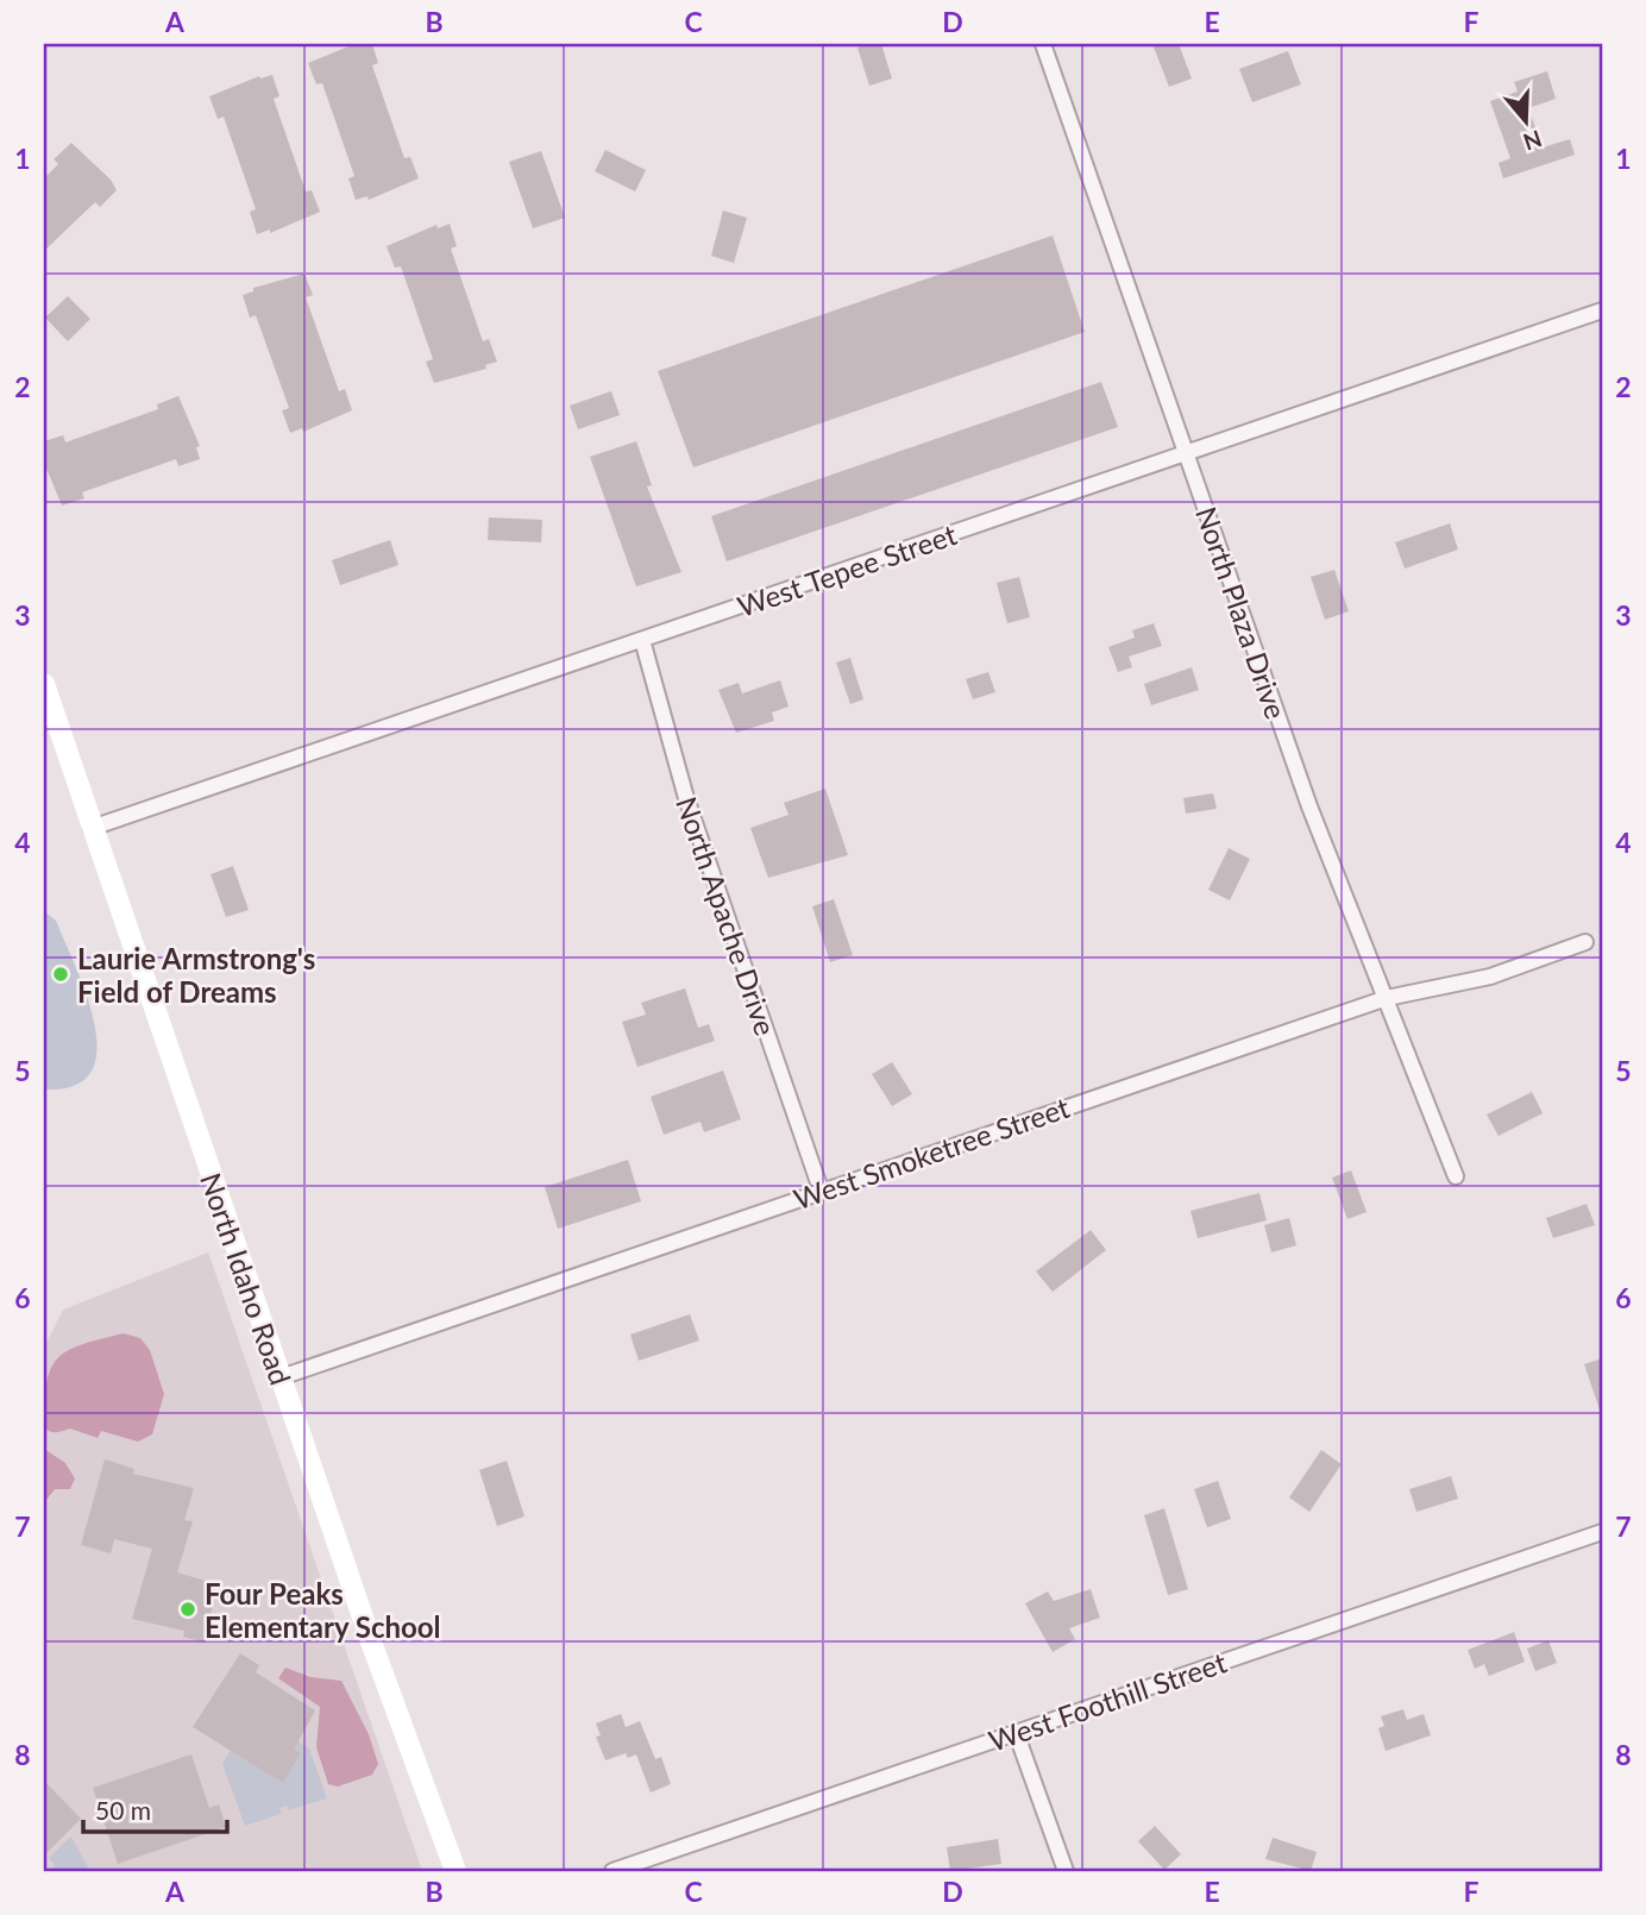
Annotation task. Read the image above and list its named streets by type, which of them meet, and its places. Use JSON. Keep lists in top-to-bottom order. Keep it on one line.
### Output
{"streets":{"street":["West Tepee Street","North Plaza Drive","North Apache Drive","West Smoketree Street","North Idaho Road","West Foothill Street"]},"crossings":[["West Tepee Street","North Plaza Drive"],["West Tepee Street","North Apache Drive"],["West Tepee Street","North Idaho Road"],["North Plaza Drive","West Smoketree Street"],["North Apache Drive","West Smoketree Street"],["West Smoketree Street","North Idaho Road"]],"places":["Laurie Armstrong's Field of Dreams","Four Peaks Elementary School"],"scale_bar":"50 m","north":"bottom","grid":{"columns":["A","B","C","D","E","F"],"rows":["1","2","3","4","5","6","7","8"]}}
